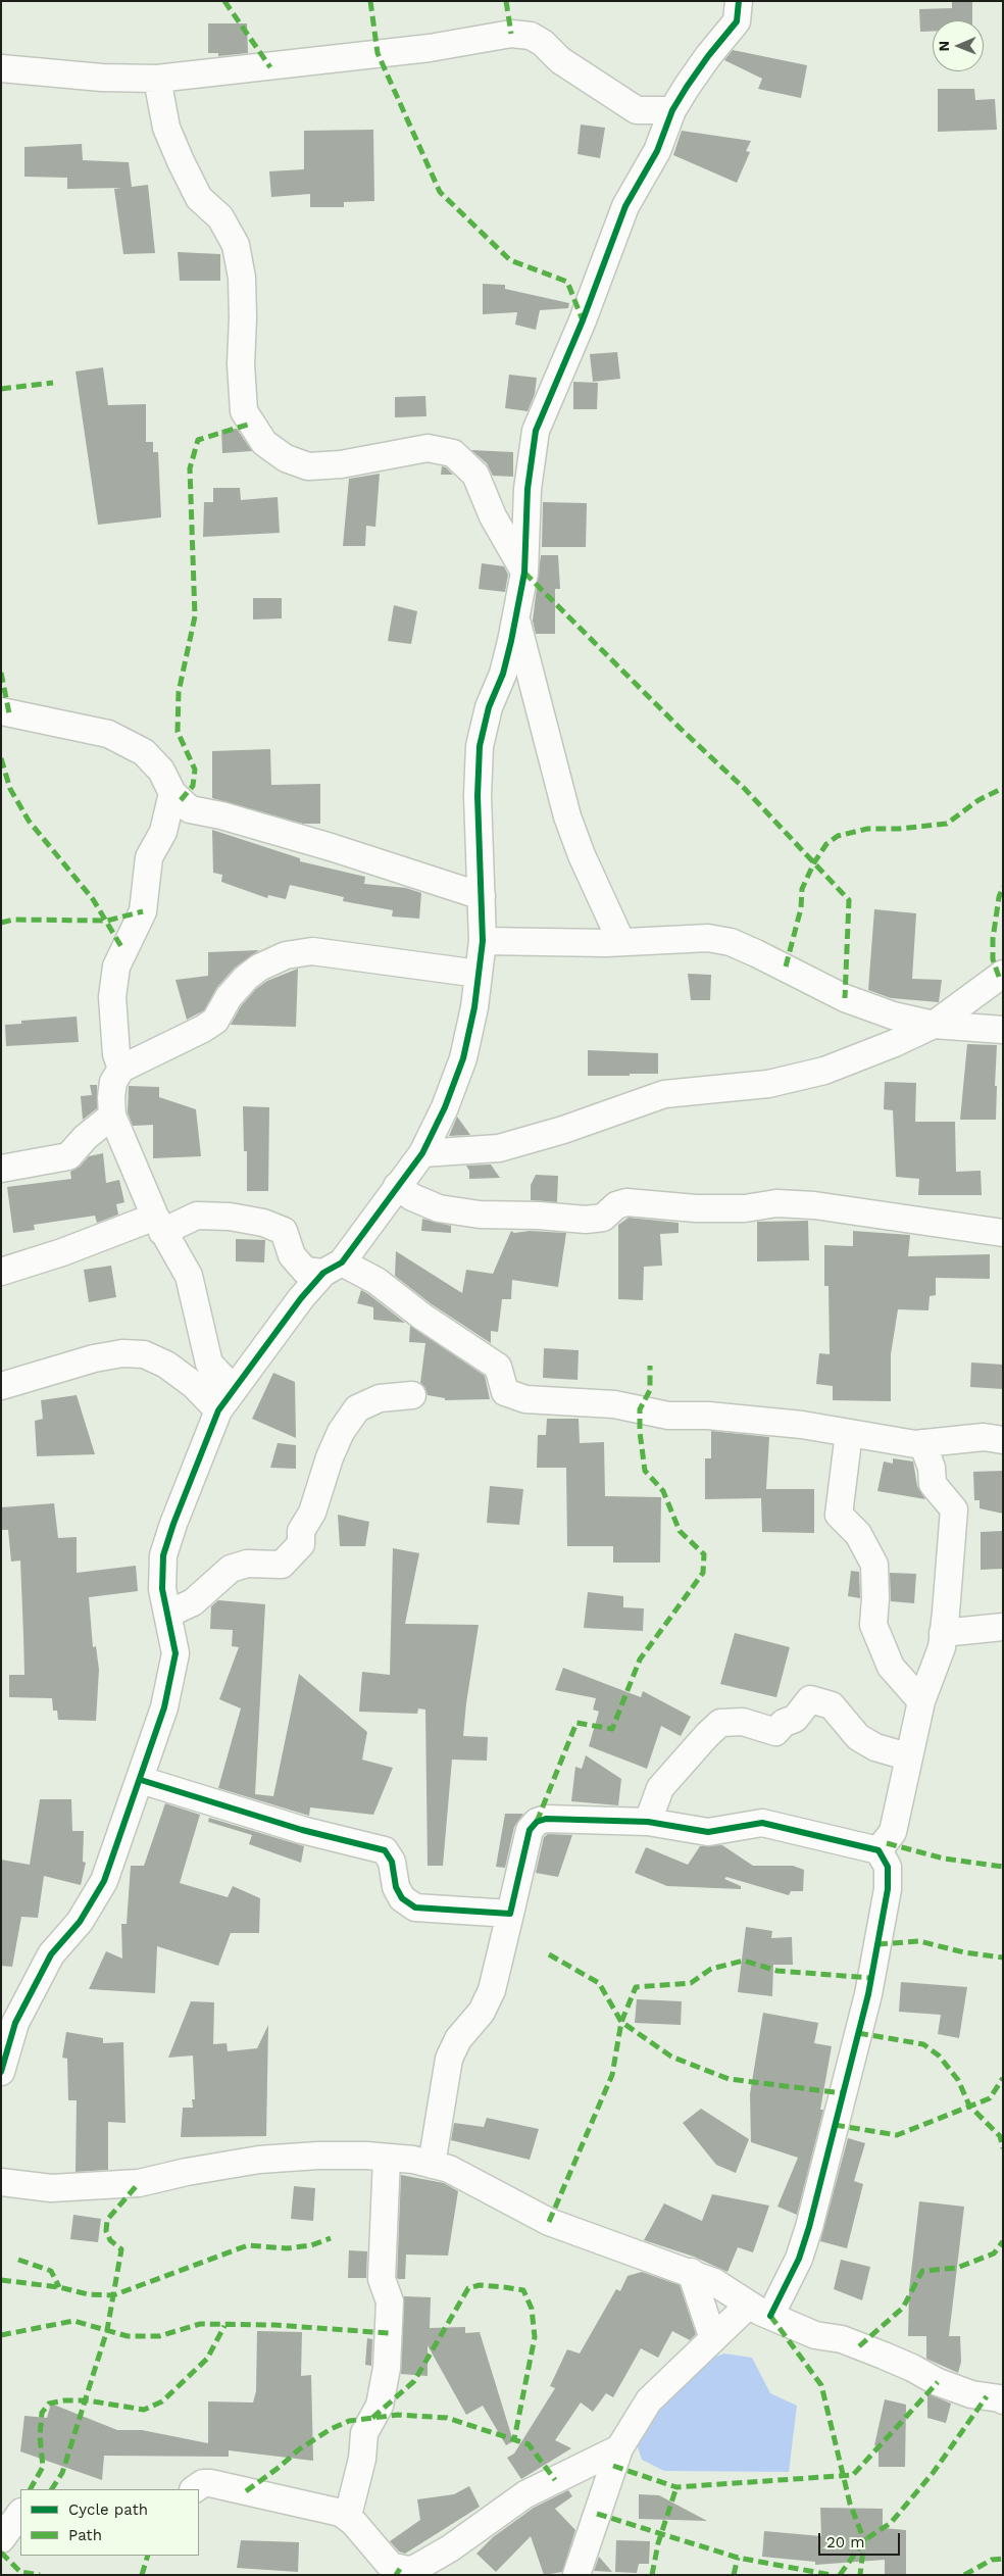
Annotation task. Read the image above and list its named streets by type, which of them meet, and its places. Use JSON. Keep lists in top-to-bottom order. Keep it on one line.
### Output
{"legend":["Cycle path","Path"],"scale_bar":"20 m","north":"left"}
